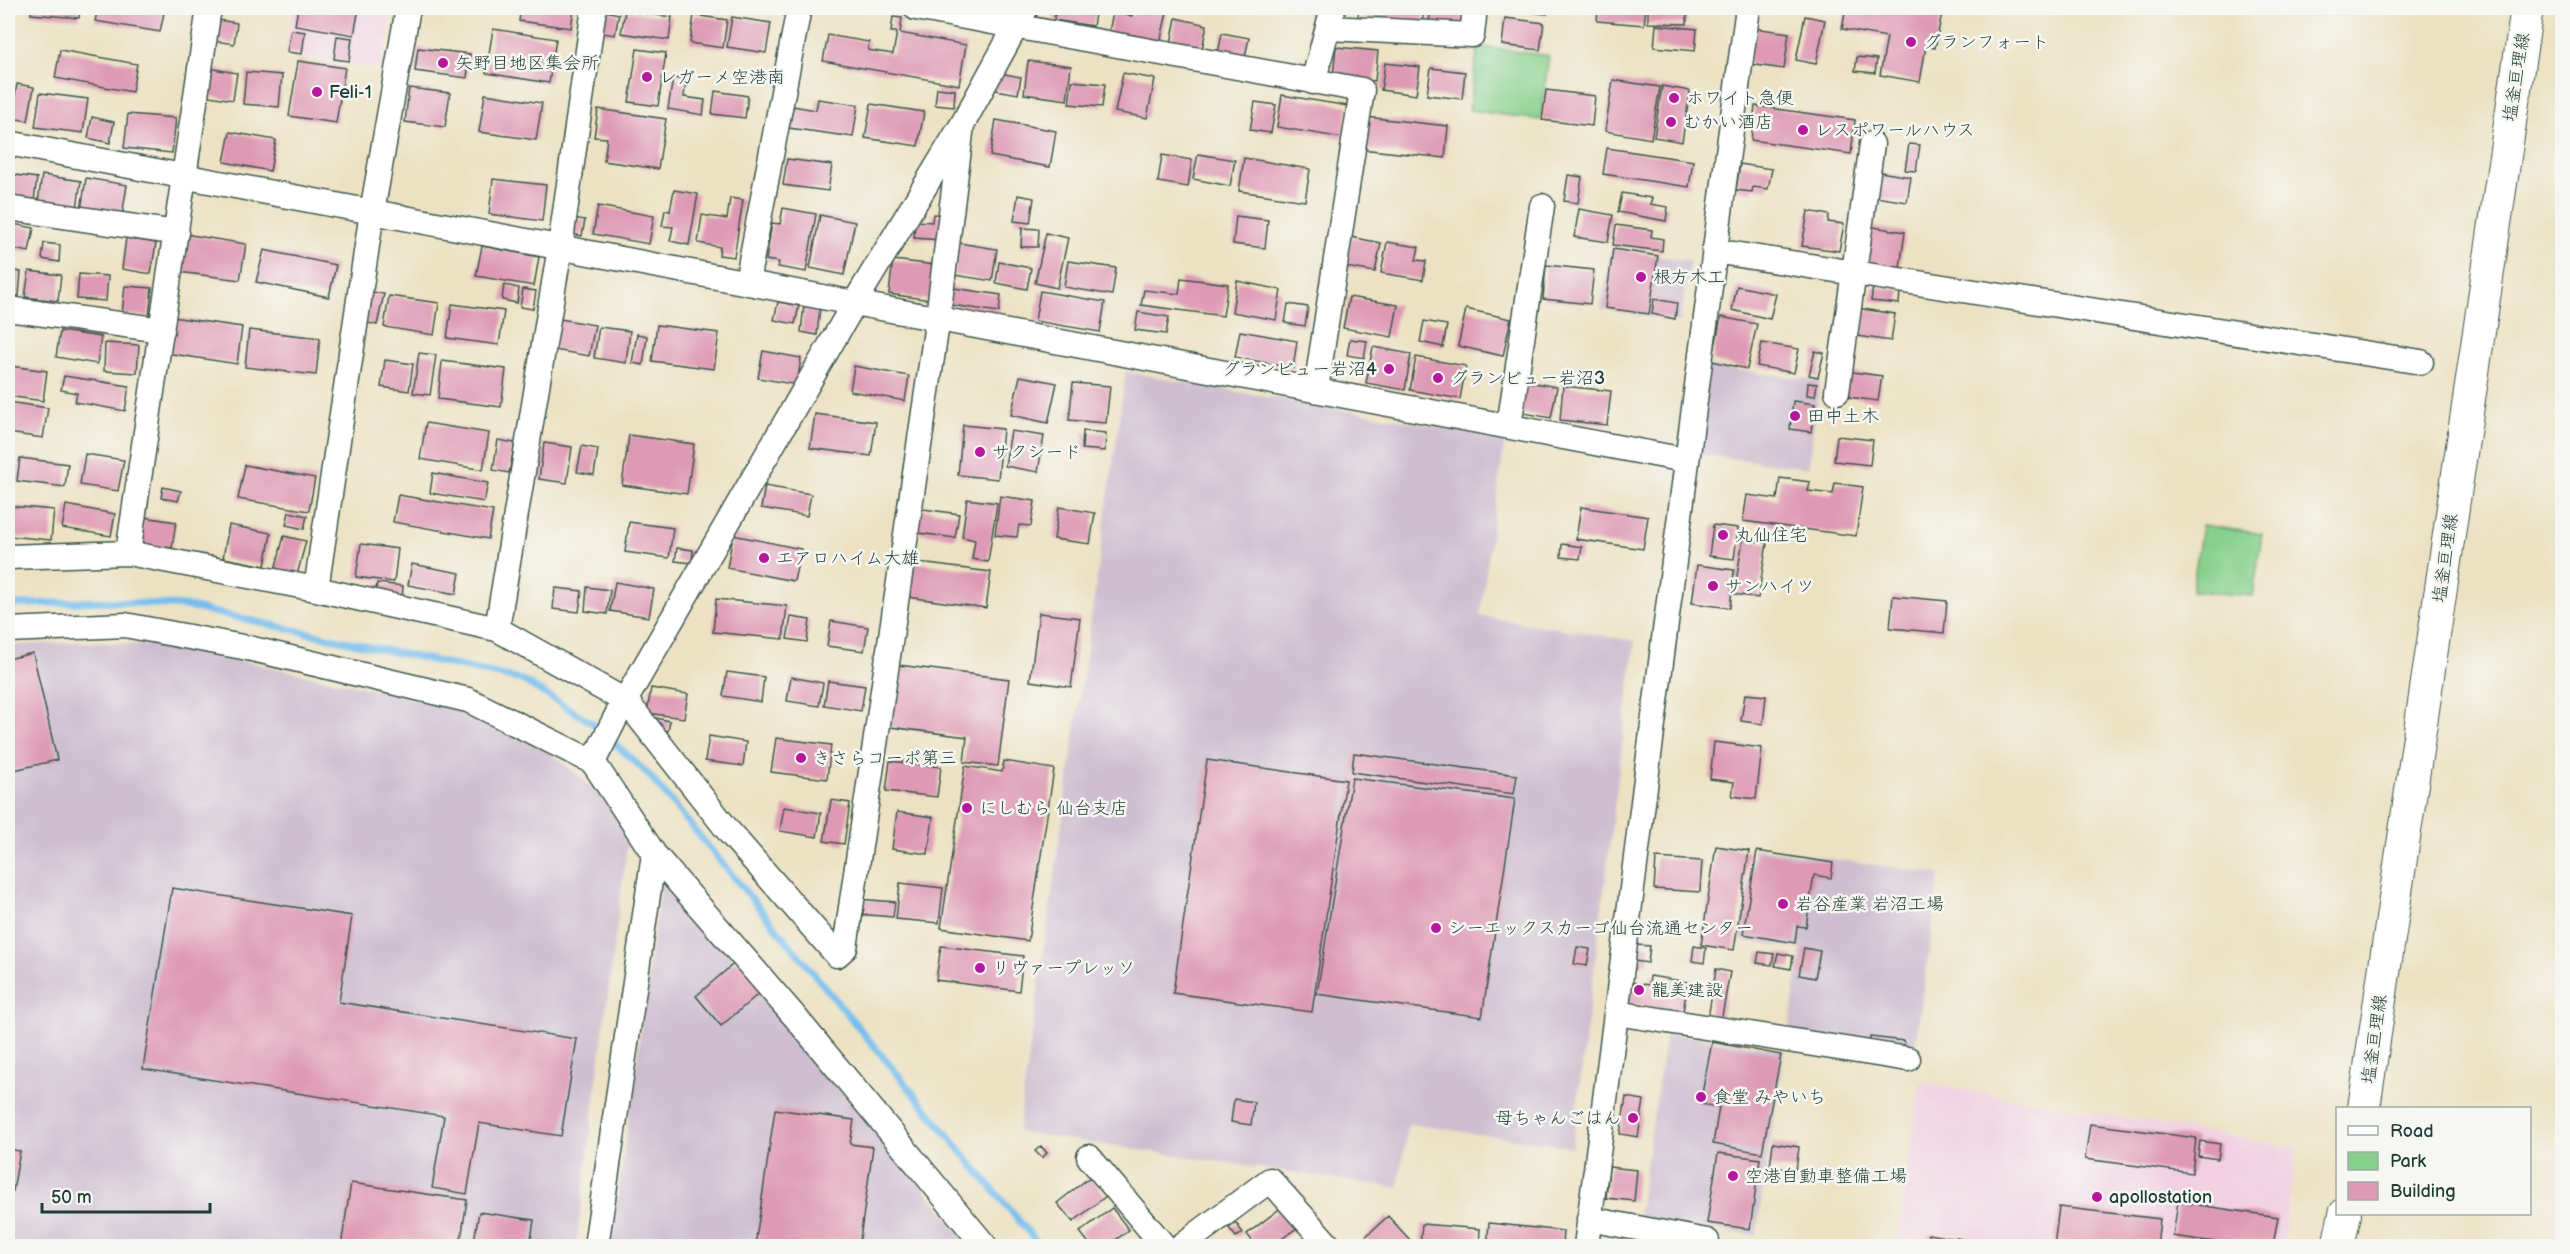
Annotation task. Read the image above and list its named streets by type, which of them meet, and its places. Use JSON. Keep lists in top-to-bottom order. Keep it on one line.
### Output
{"streets":{"main road":["塩釜亘理線"]},"places":["グランフォート","矢野目地区集会所","レガーメ空港南","Feli-1","ホワイト急便","むかい酒店","レスポワールハウス","根方木工","グランビュー岩沼4","グランビュー岩沼3","田中土木","サクシード","丸仙住宅","エアロハイム大雄","サンハイツ","きさらコーポ第三","にしむら 仙台支店","岩谷産業 岩沼工場","シーエックスカーゴ仙台流通センター","リヴァープレッソ","龍美建設","食堂 みやいち","母ちゃんごはん","空港自動車整備工場","apollostation"],"legend":["Road","Park","Building"],"scale_bar":"50 m"}
